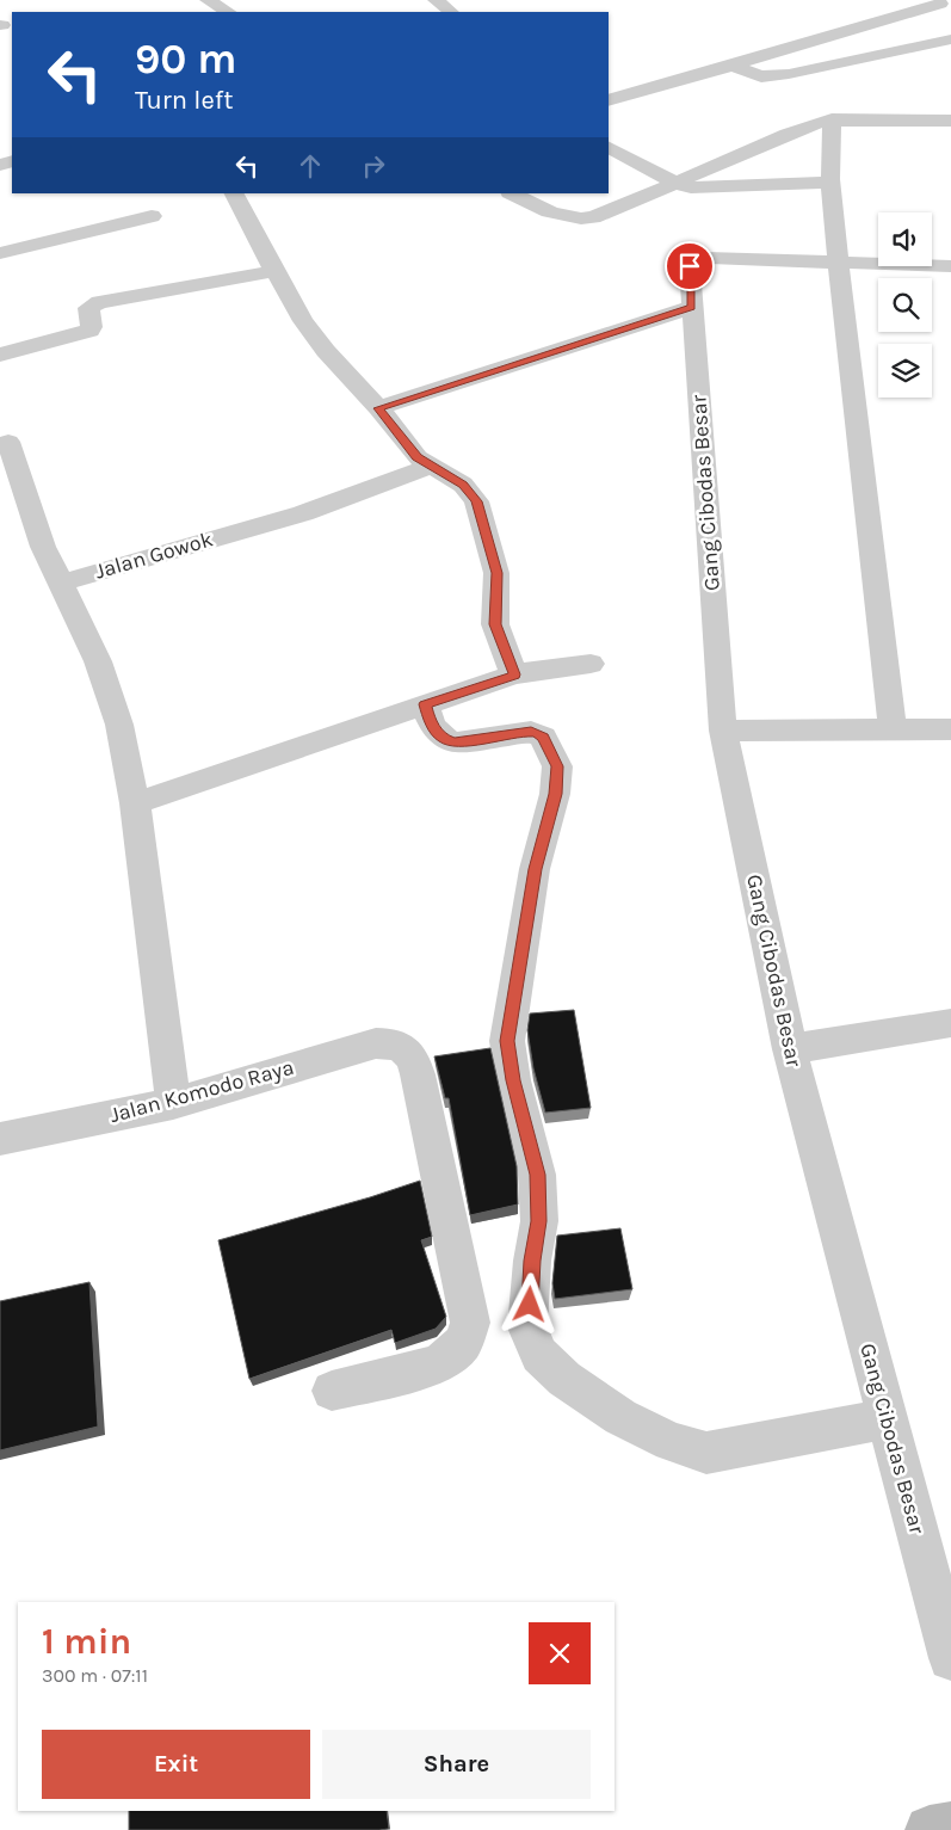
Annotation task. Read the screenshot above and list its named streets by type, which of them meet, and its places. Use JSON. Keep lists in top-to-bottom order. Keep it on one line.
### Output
{"streets":{"street":["Gang Cibodas Besar","Jalan Gowok","Jalan Komodo Raya"]},"page":{"turn":["90 m","Turn left"],"heading":["1 min","300 m · 07:11"],"buttons":["Exit","Share"]}}
